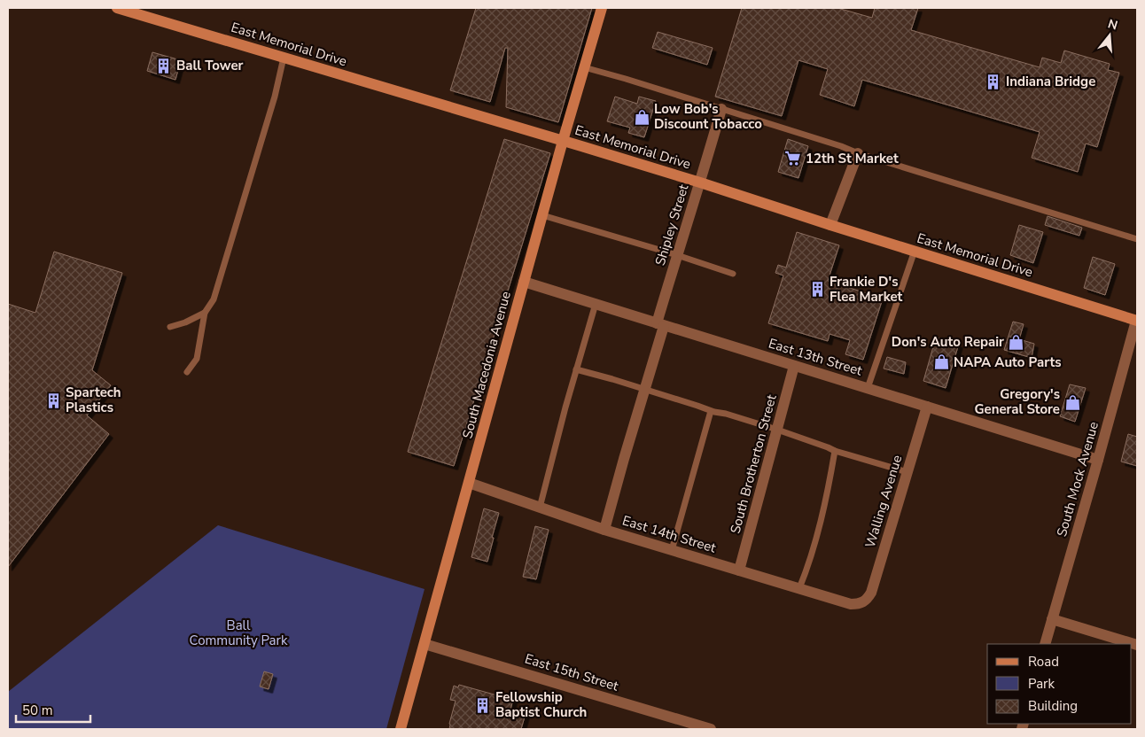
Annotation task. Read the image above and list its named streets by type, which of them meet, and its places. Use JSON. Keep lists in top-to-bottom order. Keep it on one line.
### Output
{"streets":{"main road":["East Memorial Drive","South Macedonia Avenue"],"street":["Shipley Street","East 13th Street","South Brotherton Street","South Mock Avenue","Walling Avenue","East 14th Street","East 15th Street"]},"crossings":[["East Memorial Drive","Shipley Street"],["East Memorial Drive","South Macedonia Avenue"],["East Memorial Drive","South Mock Avenue"],["Shipley Street","East 13th Street"],["Shipley Street","East 14th Street"],["East 13th Street","South Macedonia Avenue"],["East 13th Street","South Brotherton Street"],["East 13th Street","South Mock Avenue"],["East 13th Street","Walling Avenue"],["South Macedonia Avenue","East 14th Street"],["South Macedonia Avenue","East 15th Street"],["South Brotherton Street","East 14th Street"],["Walling Avenue","East 14th Street"]],"parks":["Ball Community Park"],"places":{"building":["Ball Tower","Indiana Bridge","Frankie D's Flea Market","Spartech Plastics","Fellowship Baptist Church"],"shop":["Low Bob's Discount Tobacco","Don's Auto Repair","NAPA Auto Parts","Gregory's General Store"],"supermarket":["12th St Market"]},"legend":["Road","Park","Building"],"scale_bar":"50 m","north":"top"}
